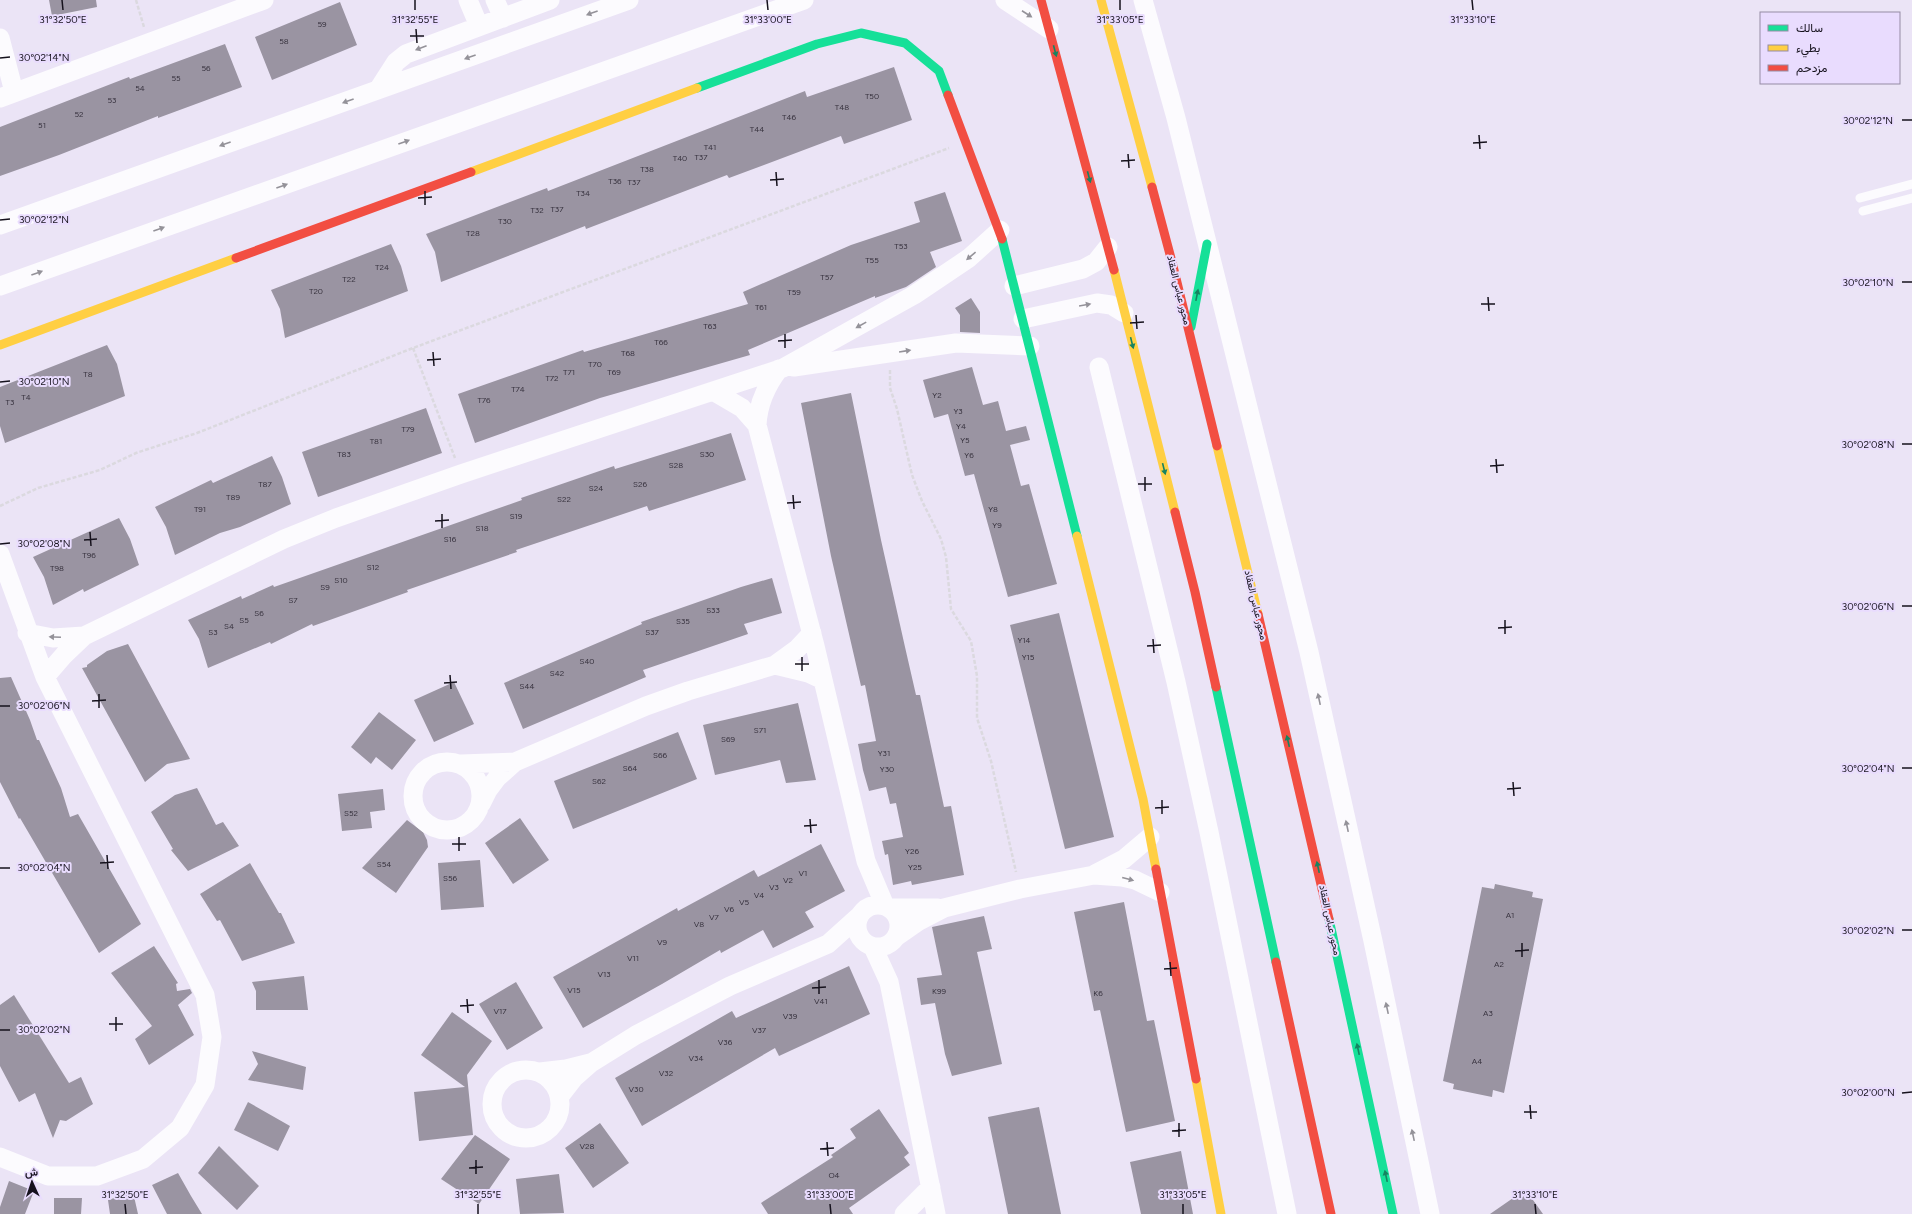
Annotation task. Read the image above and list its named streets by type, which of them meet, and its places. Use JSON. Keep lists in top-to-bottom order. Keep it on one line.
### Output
{"streets":{"main road":["محور عباس العقاد"]},"house_numbers":["59","58","56","55","54","T50","53","T48","52","T46","51","T44","T41","T37","T40","T38","T36","T37","T34","T37","T32","T30","T28","T53","T55","T24","T57","T22","T20","T59","T61","T63","T66","T68","T70","T71","T69","T8","T72","T74","Y2","T4","T76","T3","Y3","Y4","T79","Y5","T81","T83","S30","Y6","S28","T87","S26","S24","T89","S22","T91","Y8","S19","Y9","S18","S16","T96","S12","T98","S10","S9","S7","S33","S6","S5","S35","S4","S3","S37","Y14","Y15","S40","S42","S44","S71","S69","Y31","S66","S64","Y30","S62","S52","Y26","S54","Y25","V1","S56","V2","V3","V4","V5","V6","A1","V7","V8","V9","V11","A2","V13","V15","K99","K6","V41","V17","A3","V39","V37","V36","V34","A4","V32","V30","V28","O4"],"legend":["سالك","بطيء","مزدحم"],"north":"top","coordinates":["31°32'50\"E","31°32'55\"E","31°33'00\"E","31°33'05\"E","31°33'10\"E","30°02'14\"N","30°02'12\"N","30°02'10\"N","30°02'08\"N","30°02'06\"N","30°02'04\"N","30°02'02\"N","30°02'00\"N"]}
